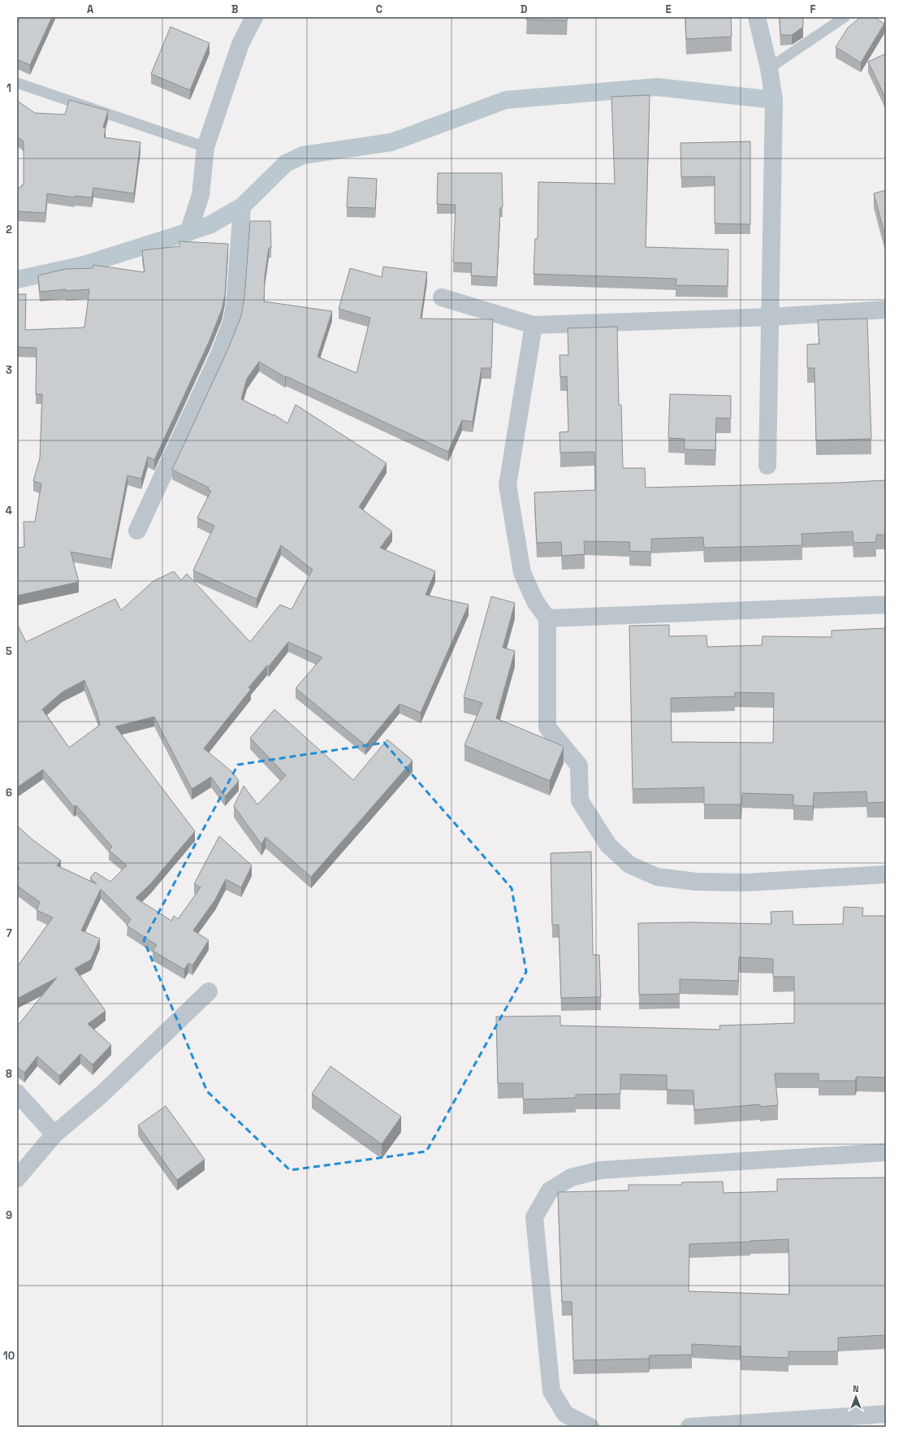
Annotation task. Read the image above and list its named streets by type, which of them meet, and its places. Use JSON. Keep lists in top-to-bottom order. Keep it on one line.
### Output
{"north":"top","grid":{"columns":["A","B","C","D","E","F"],"rows":["1","2","3","4","5","6","7","8","9","10"]}}
